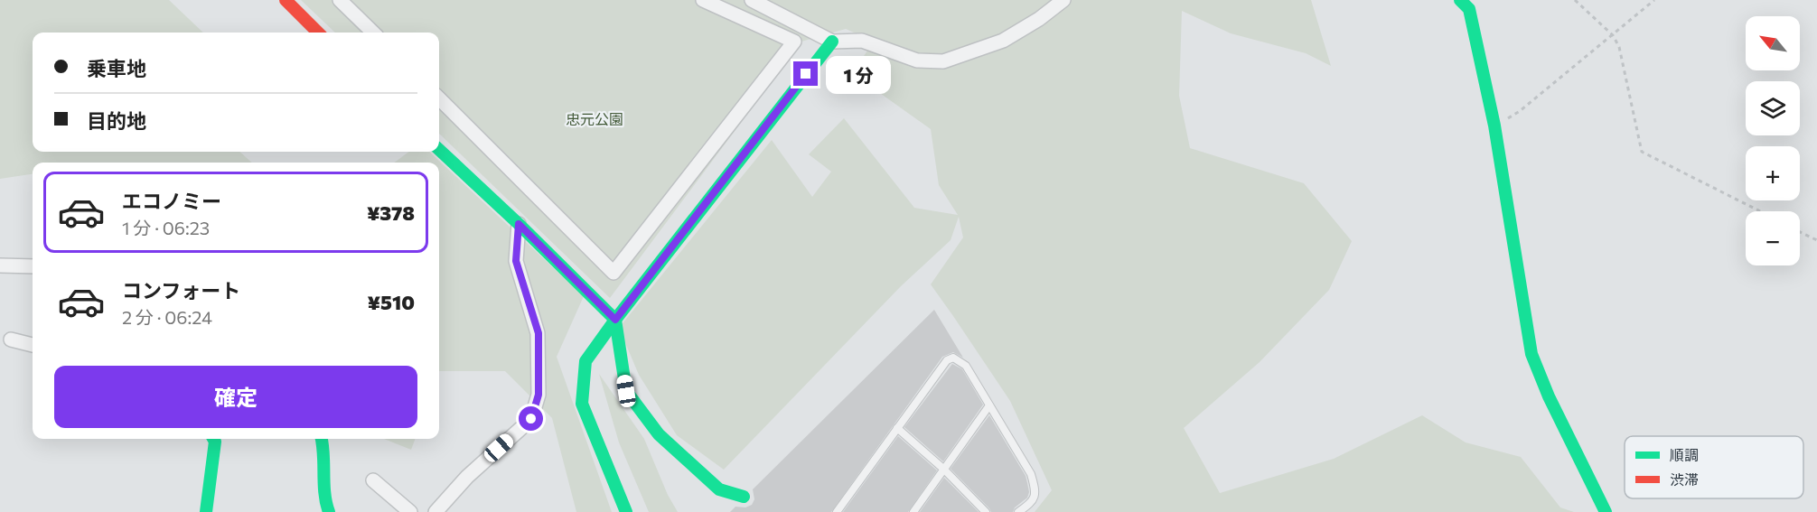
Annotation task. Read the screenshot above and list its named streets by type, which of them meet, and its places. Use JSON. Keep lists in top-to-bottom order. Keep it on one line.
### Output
{"parks":["忠元公園"],"legend":["順調","渋滞"],"north":"top left","page":{"map_buttons":["+","−"],"banner":["乗車地","目的地"],"bubble":"1 分","list":[{"name":"エコノミー","note":"1 分 · 06:23","value":"¥378"},{"name":"コンフォート","note":"2 分 · 06:24","value":"¥510"}],"buttons":"確定"}}
